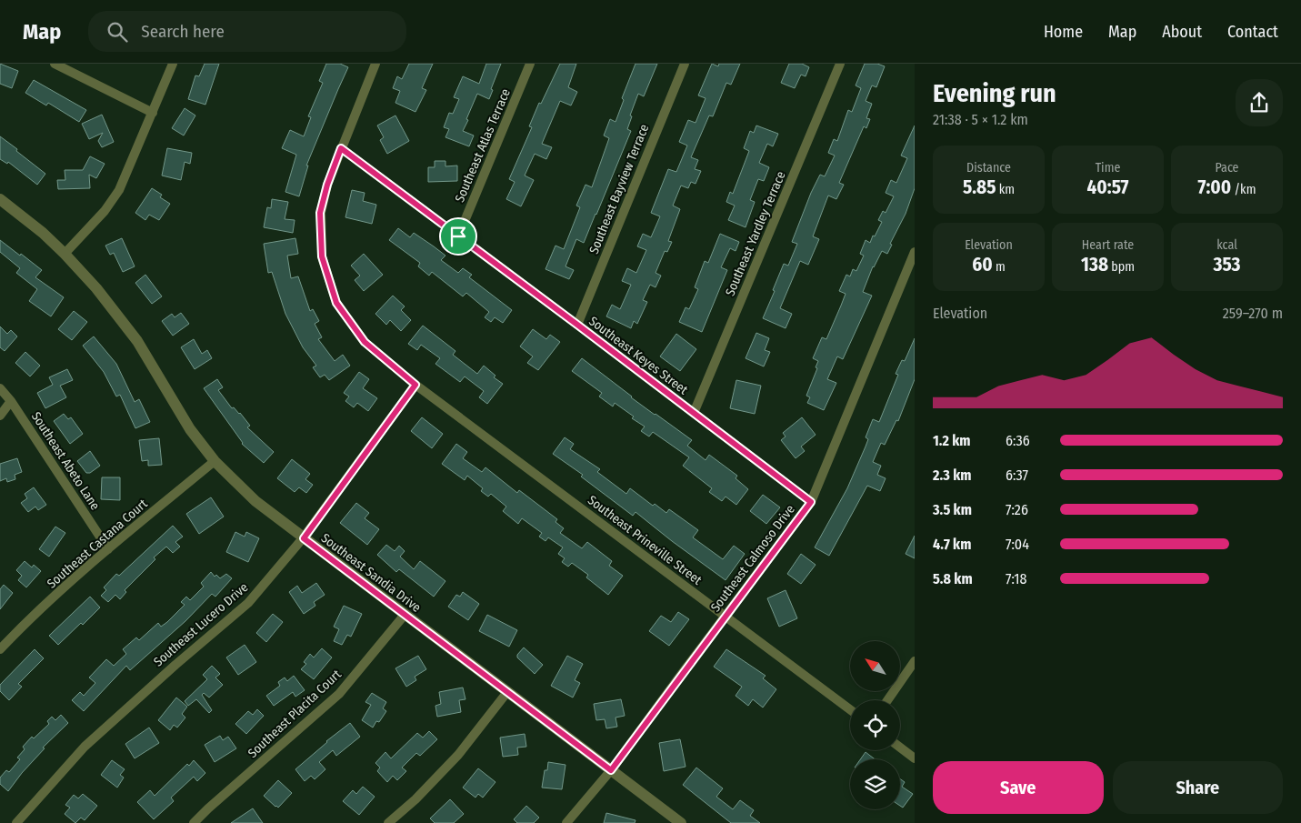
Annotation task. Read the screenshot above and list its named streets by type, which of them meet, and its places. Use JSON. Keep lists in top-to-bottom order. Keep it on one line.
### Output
{"streets":{"street":["Southeast Atlas Terrace","Southeast Bayview Terrace","Southeast Yardley Terrace","Southeast Keyes Street","Southeast Abeto Lane","Southeast Prineville Street","Southeast Castana Court","Southeast Calmoso Drive","Southeast Sandia Drive","Southeast Lucero Drive","Southeast Placita Court"]},"crossings":[["Southeast Atlas Terrace","Southeast Keyes Street"],["Southeast Bayview Terrace","Southeast Keyes Street"],["Southeast Yardley Terrace","Southeast Keyes Street"],["Southeast Keyes Street","Southeast Prineville Street"],["Southeast Keyes Street","Southeast Calmoso Drive"],["Southeast Abeto Lane","Southeast Castana Court"],["Southeast Prineville Street","Southeast Calmoso Drive"],["Southeast Prineville Street","Southeast Lucero Drive"],["Southeast Castana Court","Southeast Sandia Drive"],["Southeast Calmoso Drive","Southeast Sandia Drive"],["Southeast Sandia Drive","Southeast Lucero Drive"],["Southeast Sandia Drive","Southeast Placita Court"]],"north":"top left","page":{"header":"Map","search":"Search here","nav":["Home","Map","About","Contact"],"heading":["Evening run","21:38 · 5 × 1.2 km"],"stats":[["Distance","5.85 km"],["Time","40:57"],["Pace","7:00 /km"],["Elevation","60 m"],["Heart rate","138 bpm"],["kcal","353"]],"chart":["Elevation","259–270 m"],"list":[{"name":"1.2 km","note":"6:36"},{"name":"2.3 km","note":"6:37"},{"name":"3.5 km","note":"7:26"},{"name":"4.7 km","note":"7:04"},{"name":"5.8 km","note":"7:18"}],"buttons":["Save","Share"]}}
